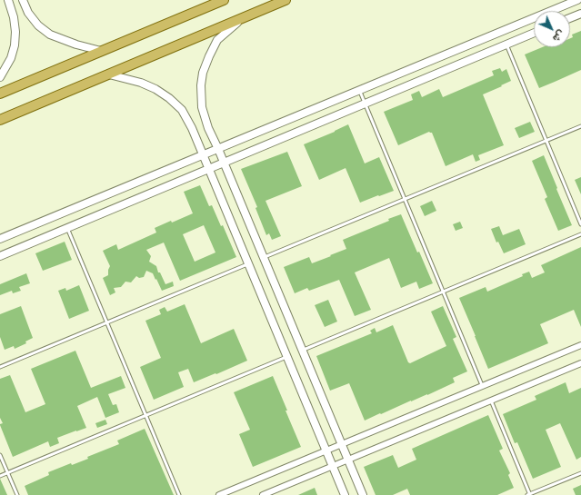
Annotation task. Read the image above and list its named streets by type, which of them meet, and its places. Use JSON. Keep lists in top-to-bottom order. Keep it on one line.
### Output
{"north":"bottom right"}
